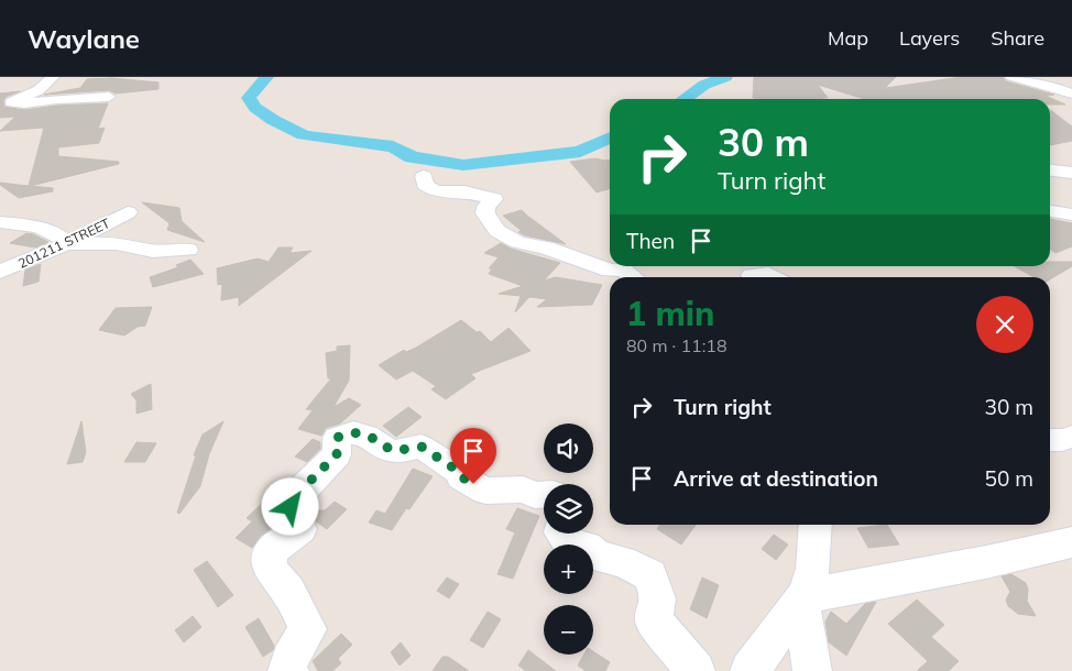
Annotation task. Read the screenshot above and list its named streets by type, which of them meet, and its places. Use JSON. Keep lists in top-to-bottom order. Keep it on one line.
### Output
{"streets":{"street":["201211 STREET"]},"page":{"header":"Waylane","nav":["Map","Layers","Share"],"turn":["30 m","Turn right"],"then":"Then","heading":["1 min","80 m · 11:18"],"list":[{"name":"Turn right","value":"30 m"},{"name":"Arrive at destination","value":"50 m"}],"map_buttons":["+","−"]}}
